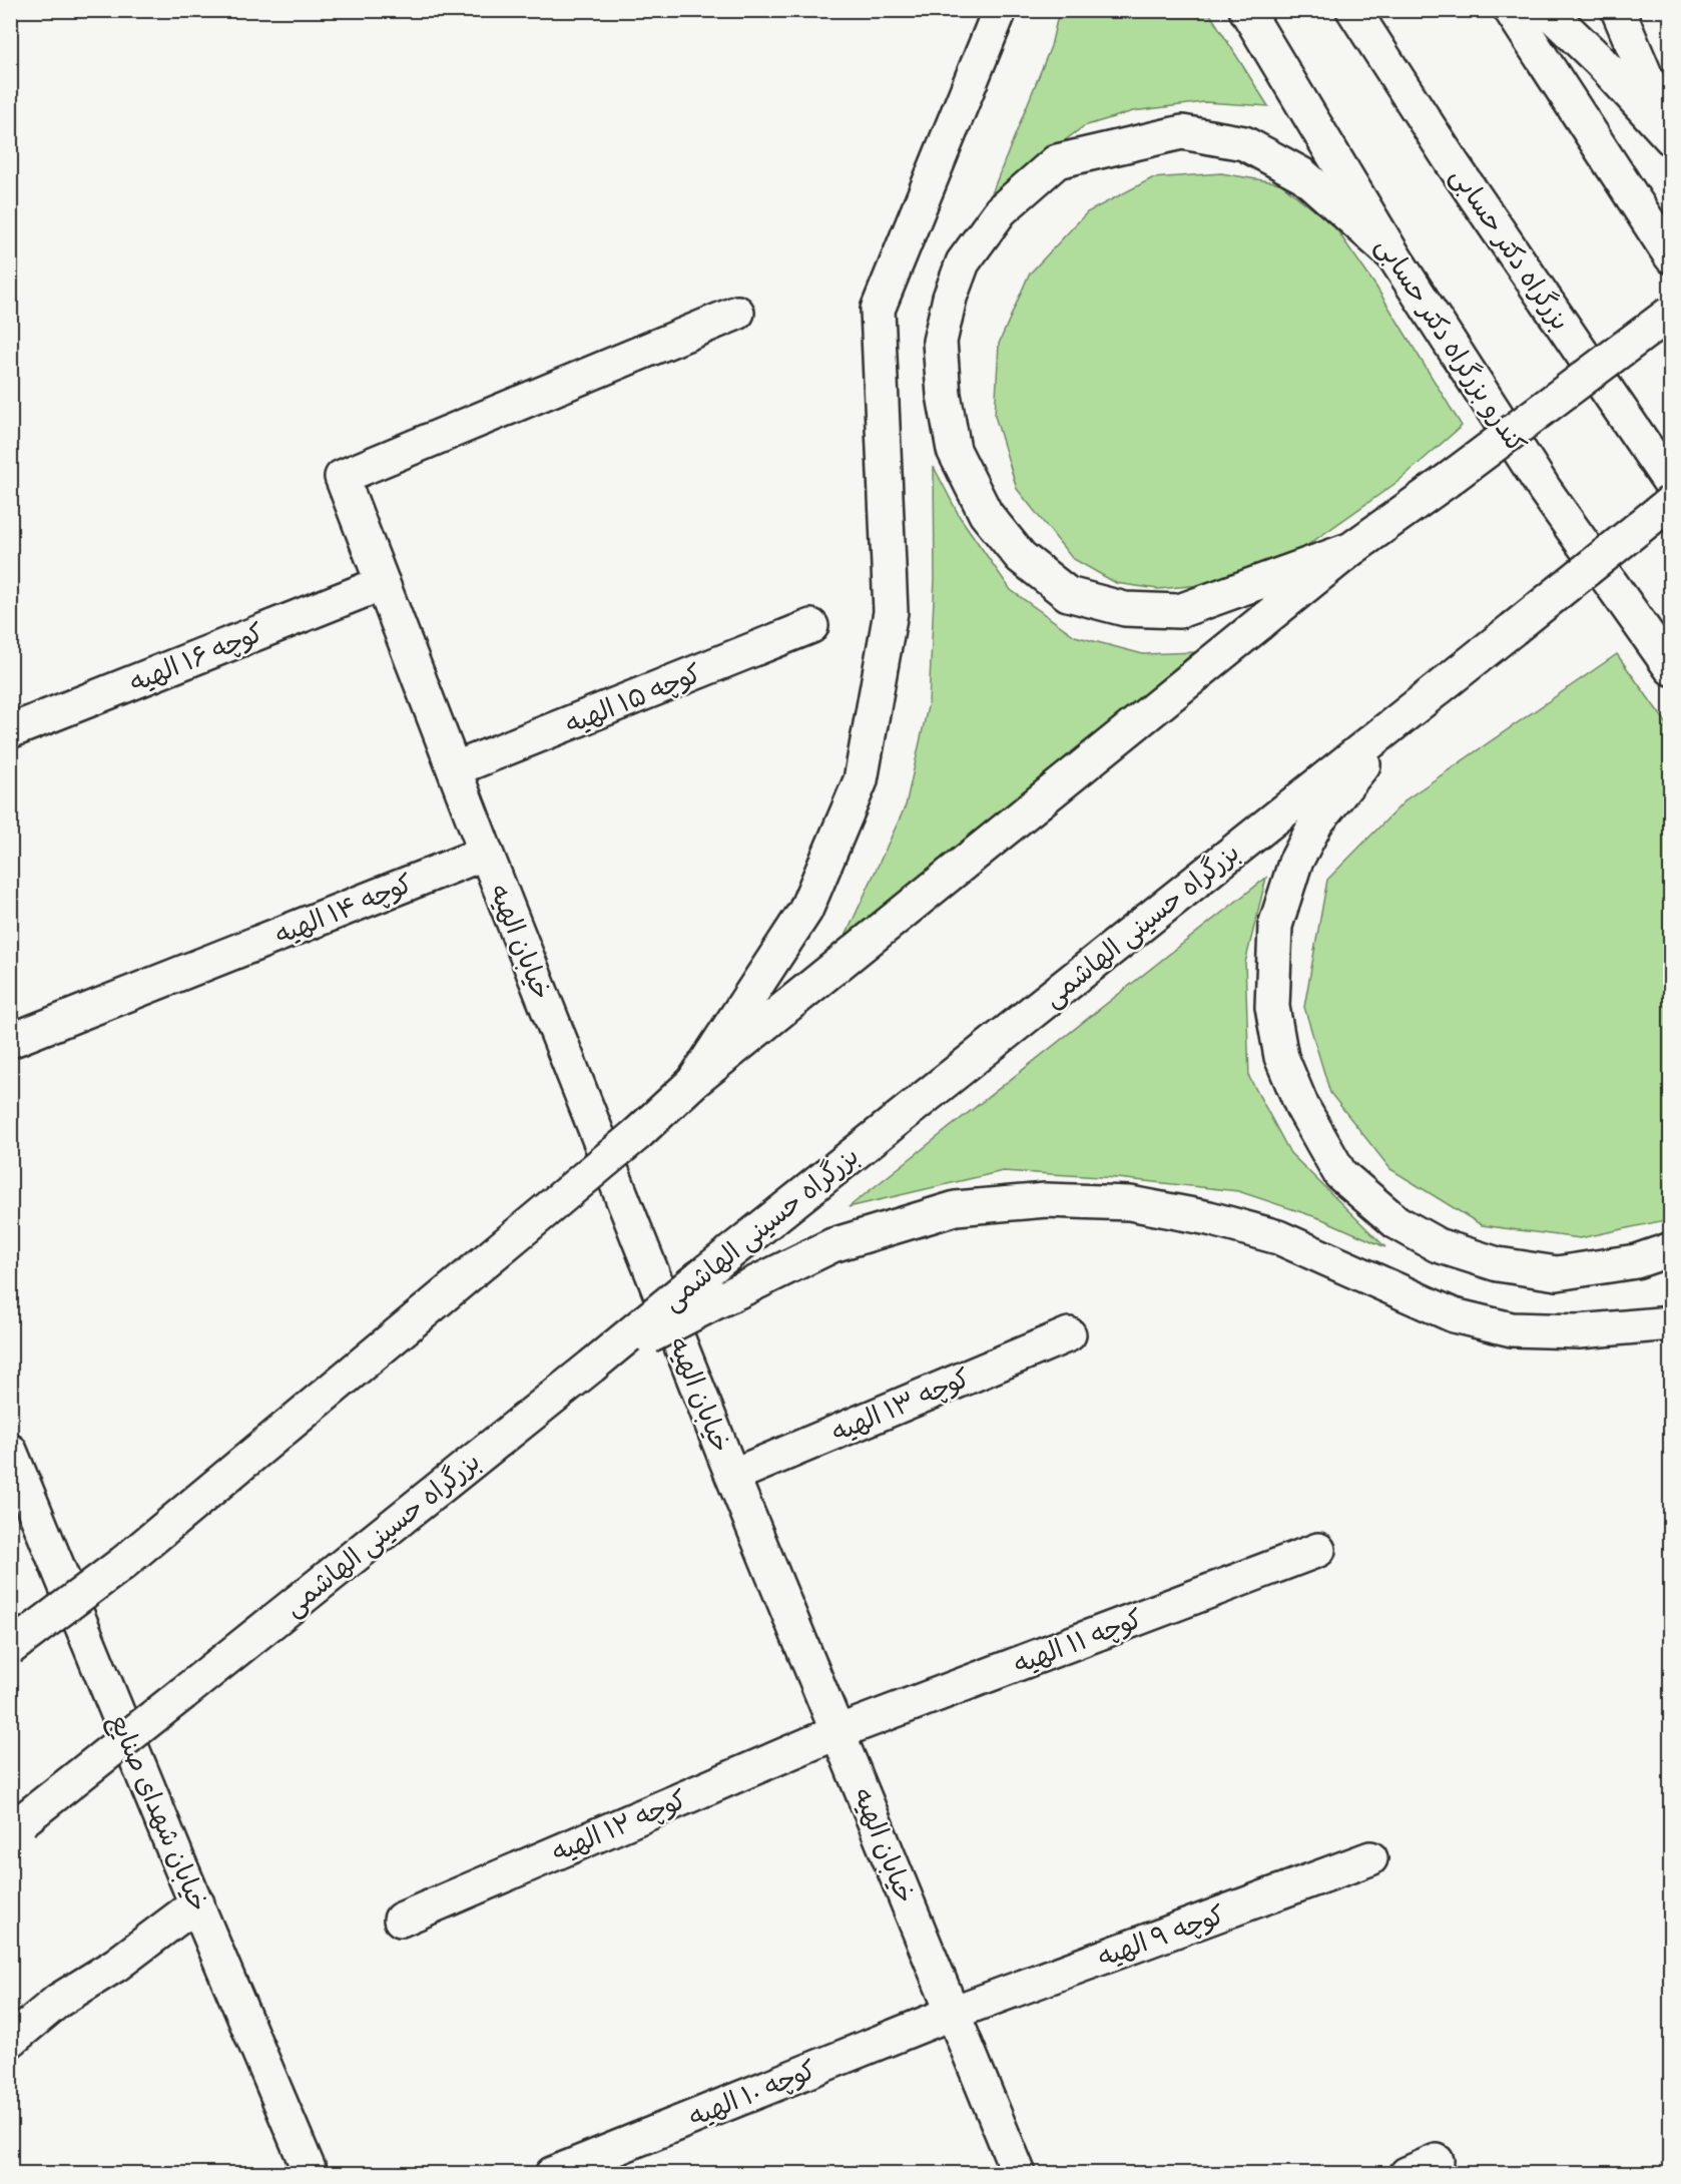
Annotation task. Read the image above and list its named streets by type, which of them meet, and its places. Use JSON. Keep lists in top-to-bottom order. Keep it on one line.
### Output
{"streets":{"main road":["بزرگراه دکتر حسابی","کندرو بزرگراه دکتر حسابی","کوچه ۱۶ الهیه","کوچه ۱۵ الهیه","کوچه ۱۴ الهیه","بزرگراه حسینی الهاشمی","خیابان الهیه","کوچه ۱۳ الهیه","کوچه ۱۱ الهیه","خیابان شهدای صنایع","کوچه ۱۲ الهیه","کوچه ۹ الهیه","کوچه ۱۰ الهیه"]},"crossings":[["کوچه ۱۶ الهیه","خیابان الهیه"],["کوچه ۱۵ الهیه","خیابان الهیه"],["کوچه ۱۴ الهیه","خیابان الهیه"],["خیابان الهیه","کوچه ۱۳ الهیه"],["خیابان الهیه","کوچه ۱۱ الهیه"],["خیابان الهیه","کوچه ۱۲ الهیه"],["خیابان الهیه","کوچه ۹ الهیه"],["خیابان الهیه","کوچه ۱۰ الهیه"],["کوچه ۱۱ الهیه","کوچه ۱۲ الهیه"],["کوچه ۹ الهیه","کوچه ۱۰ الهیه"]]}
